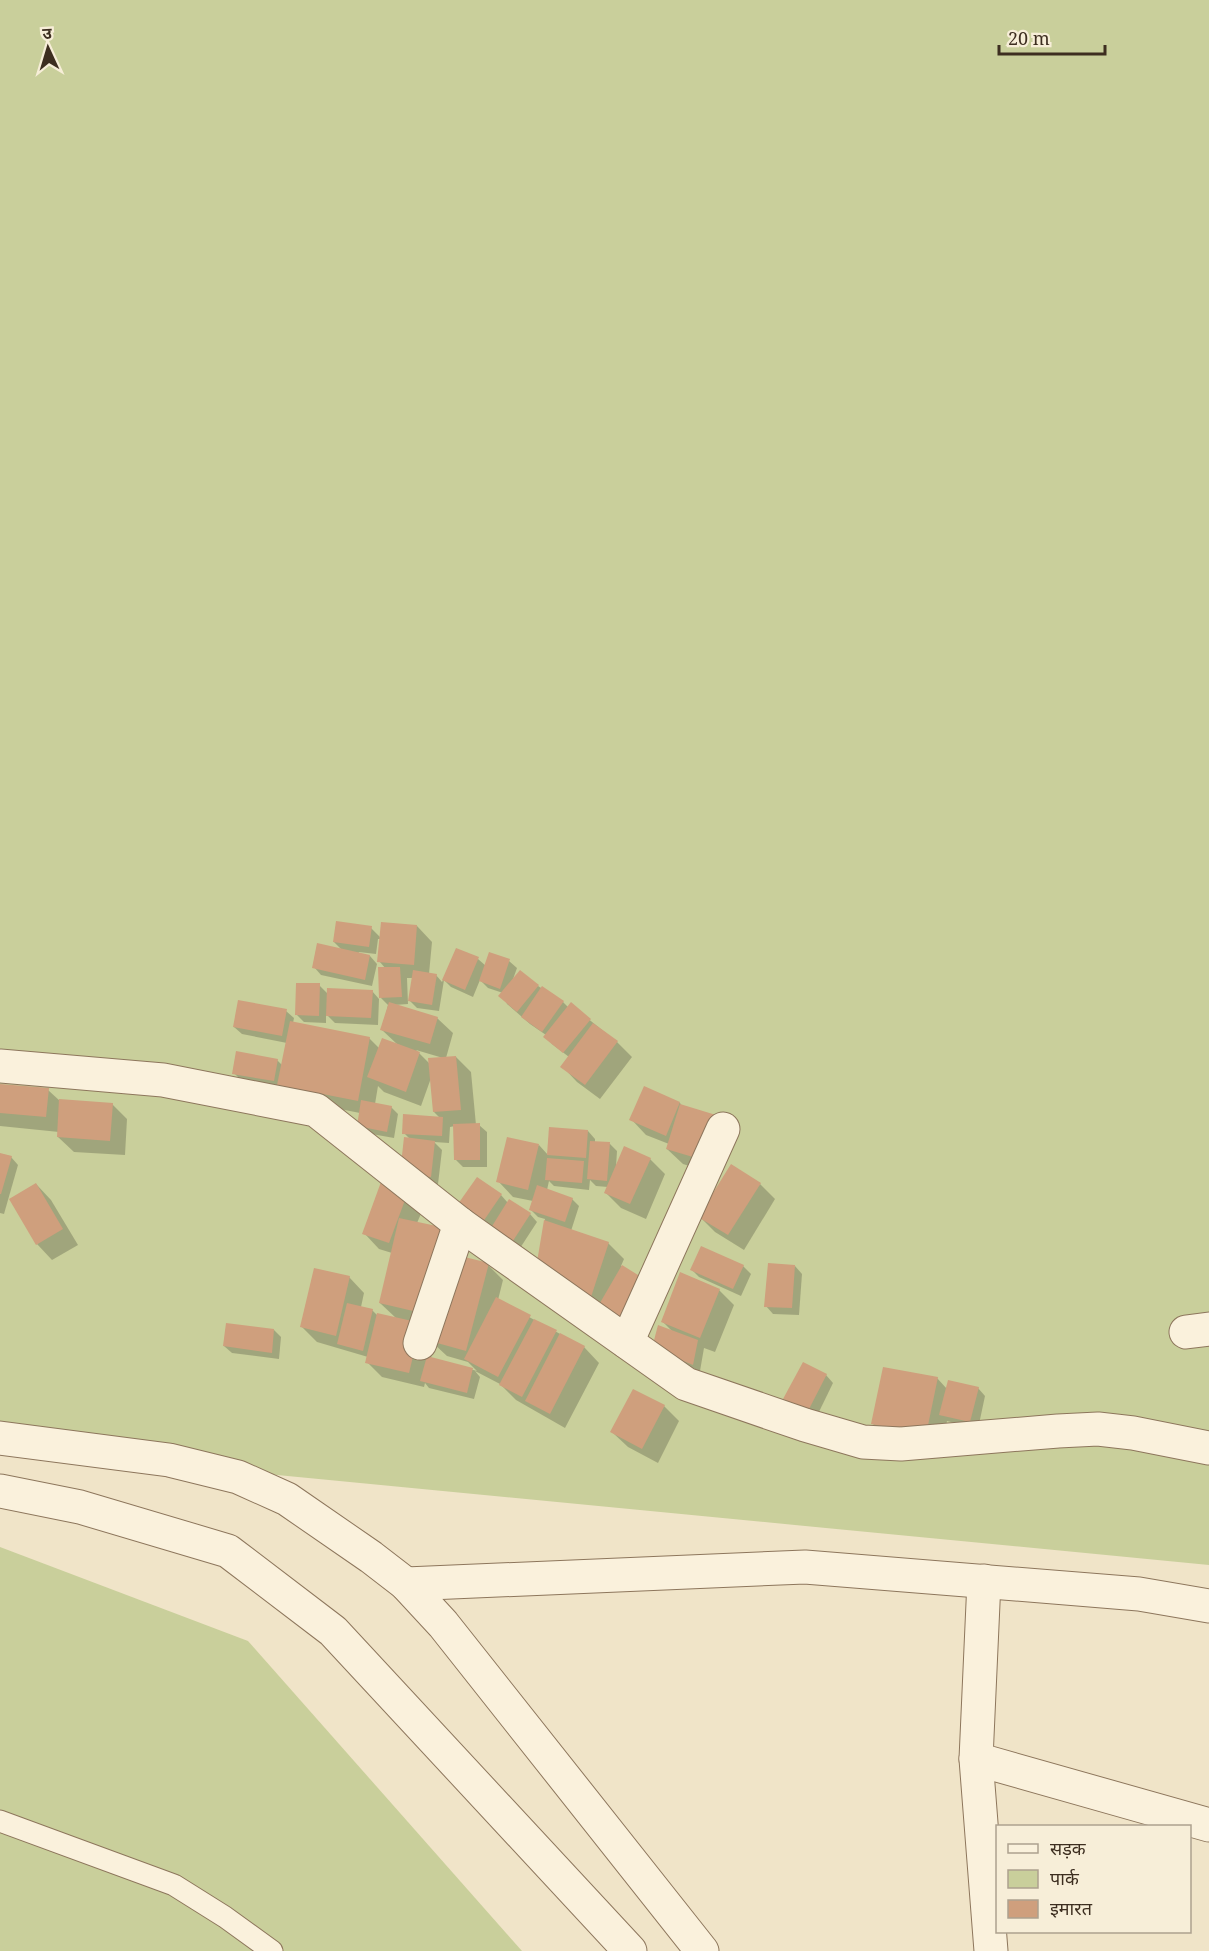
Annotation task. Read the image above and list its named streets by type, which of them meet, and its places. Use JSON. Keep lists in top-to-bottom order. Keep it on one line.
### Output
{"legend":["सड़क","पार्क","इमारत"],"scale_bar":"20 m","north":"top"}
